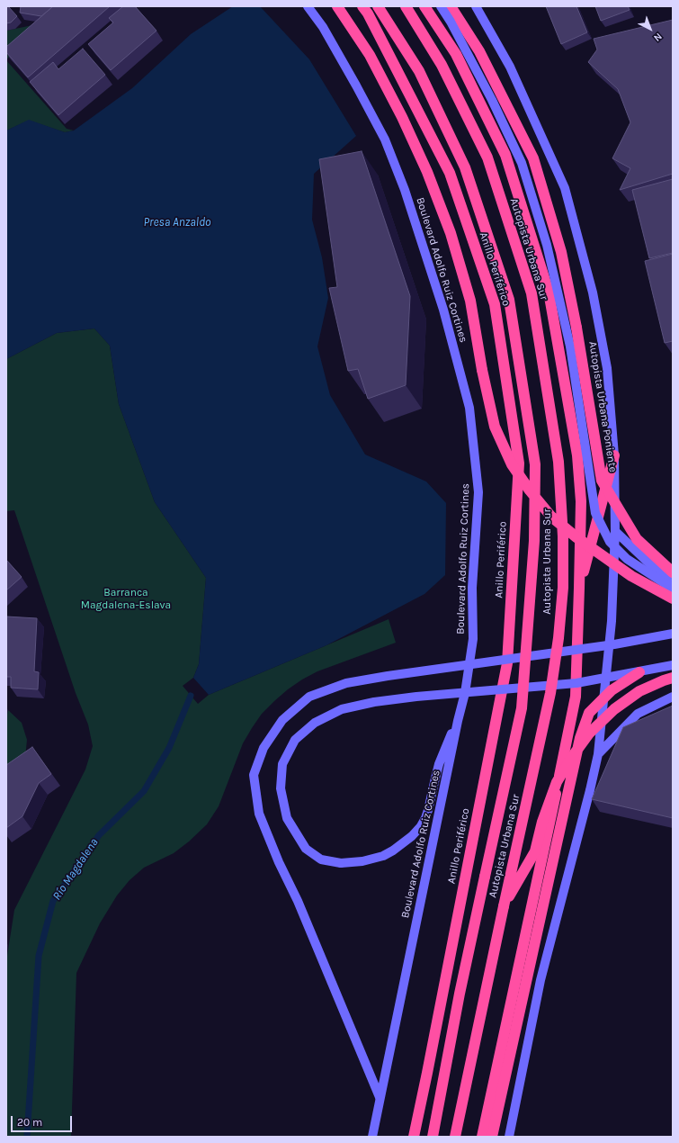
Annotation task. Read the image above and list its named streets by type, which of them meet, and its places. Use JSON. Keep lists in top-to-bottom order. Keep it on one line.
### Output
{"streets":{"highway":["Autopista Urbana Sur","Anillo Periférico","Autopista Urbana Poniente"],"main road":["Boulevard Adolfo Ruiz Cortines"]},"water":["Presa Anzaldo","Río Magdalena"],"parks":["Barranca Magdalena-Eslava"],"scale_bar":"20 m","north":"bottom right"}
